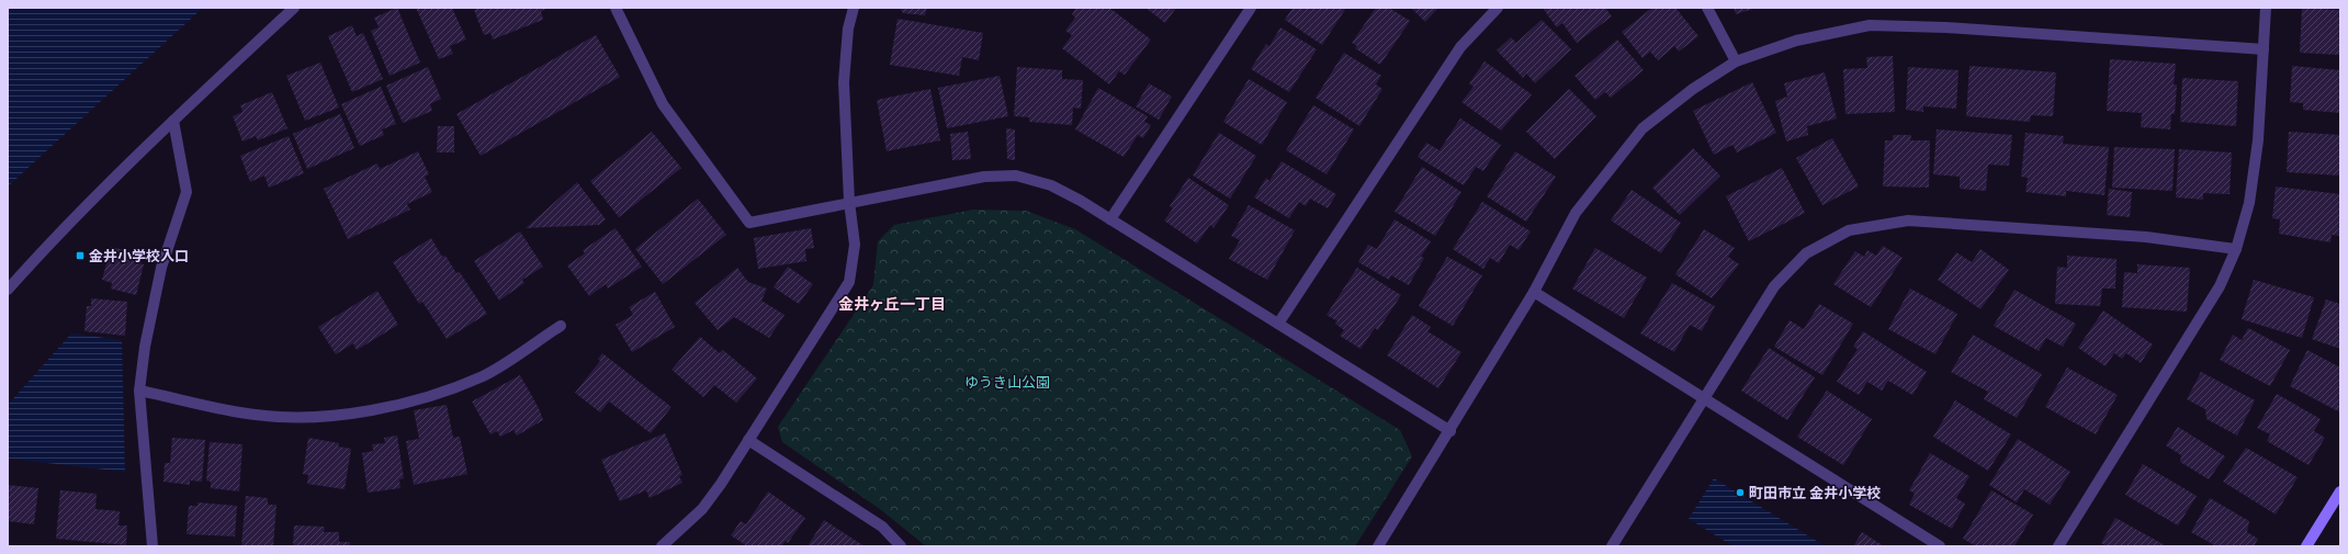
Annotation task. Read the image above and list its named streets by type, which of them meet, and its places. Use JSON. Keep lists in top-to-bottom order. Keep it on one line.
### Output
{"districts":["金井ヶ丘一丁目"],"parks":["ゆうき山公園"],"places":{"transit":["金井小学校入口"],"other":["町田市立 金井小学校"]}}
